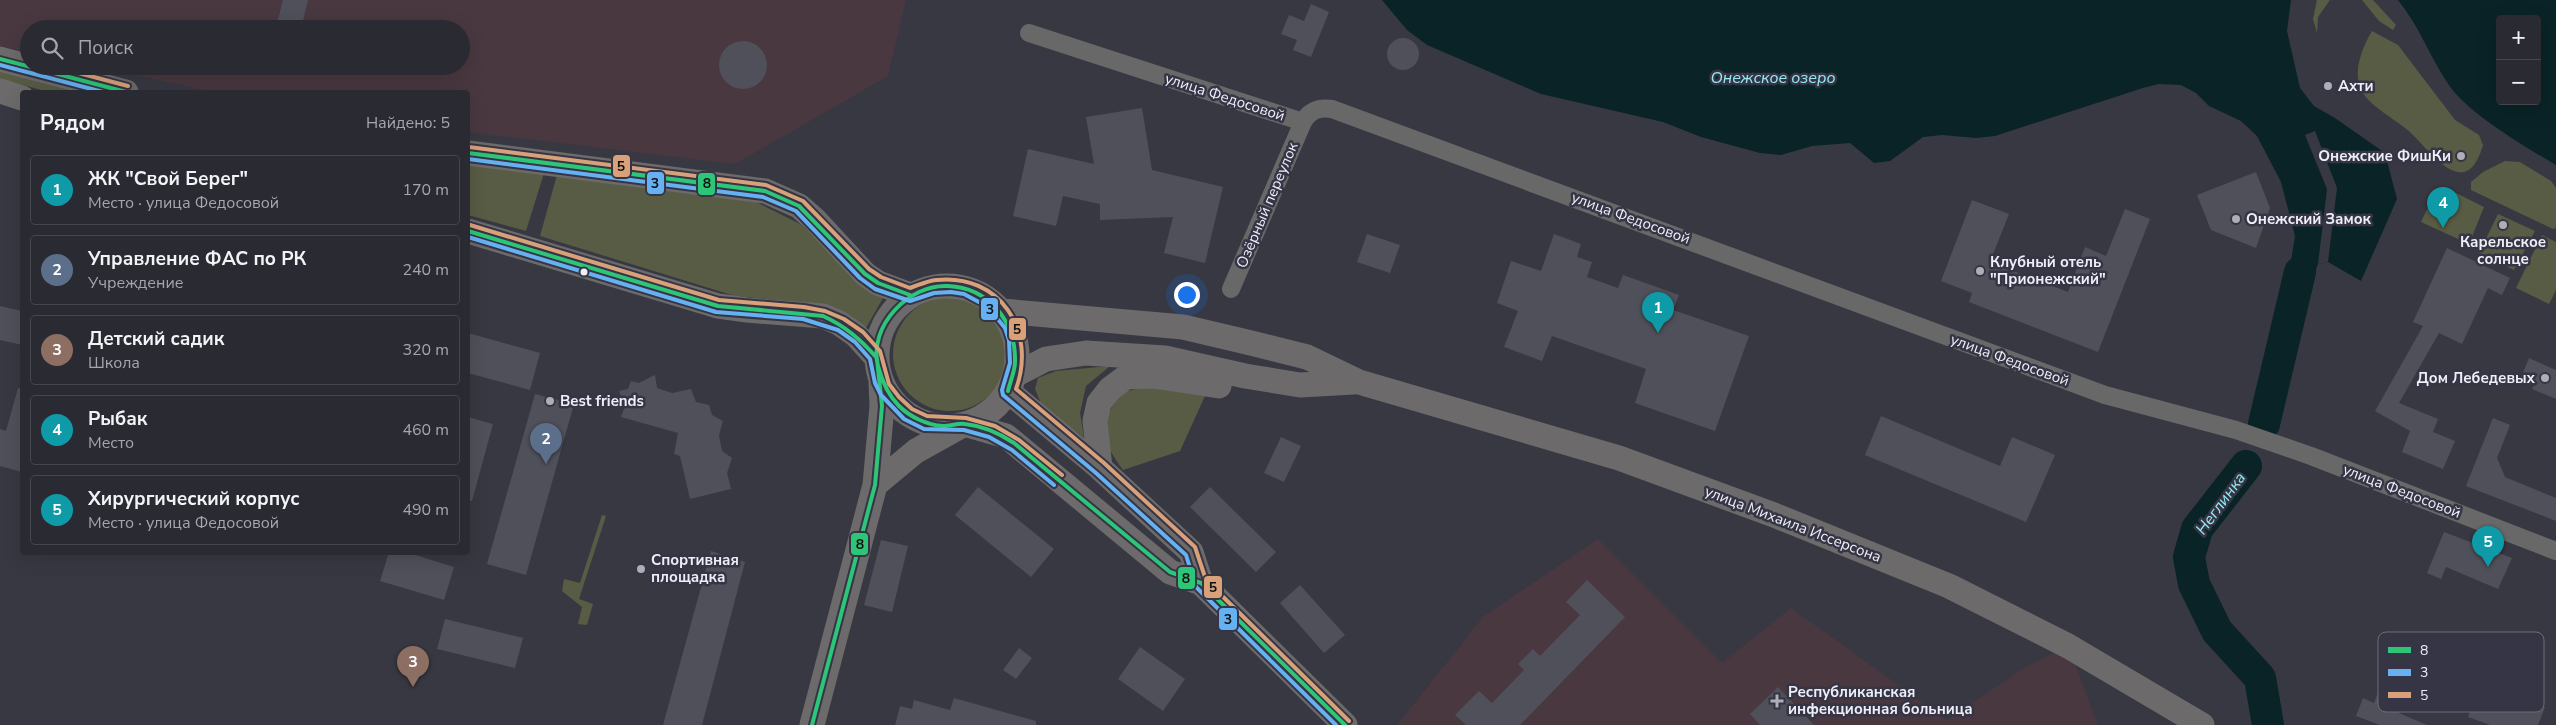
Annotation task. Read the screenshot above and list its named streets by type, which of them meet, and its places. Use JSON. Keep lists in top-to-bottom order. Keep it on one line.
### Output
{"streets":{"main road":["улица Михаила Иссерсона"],"street":["улица Федосовой","Озёрный переулок"]},"crossings":[["улица Федосовой","Озёрный переулок"]],"water":["Онежское озеро","Неглинка"],"places":{"other":["Ахти","Онежские ФишКи","Онежский Замок","Карельское солнце","Клубный отель \"Прионежский\"","Дом Лебедевых","Best friends","Спортивная площадка"],"health":["Республиканская инфекционная больница"]},"lines":["transit line 8","transit line 3","transit line 5"],"legend":["8","3","5"],"page":{"map_buttons":["+","−"],"search":"Поиск","heading":["Рядом","Найдено: 5"],"list":[{"mark":"1","name":"ЖК \"Свой Берег\"","note":"Место · улица Федосовой","value":"170 m"},{"mark":"2","name":"Управление ФАС по РК","note":"Учреждение","value":"240 m"},{"mark":"3","name":"Детский садик","note":"Школа","value":"320 m"},{"mark":"4","name":"Рыбак","note":"Место","value":"460 m"},{"mark":"5","name":"Хирургический корпус","note":"Место · улица Федосовой","value":"490 m"}],"pins":["4","1","2","5","3"]}}
